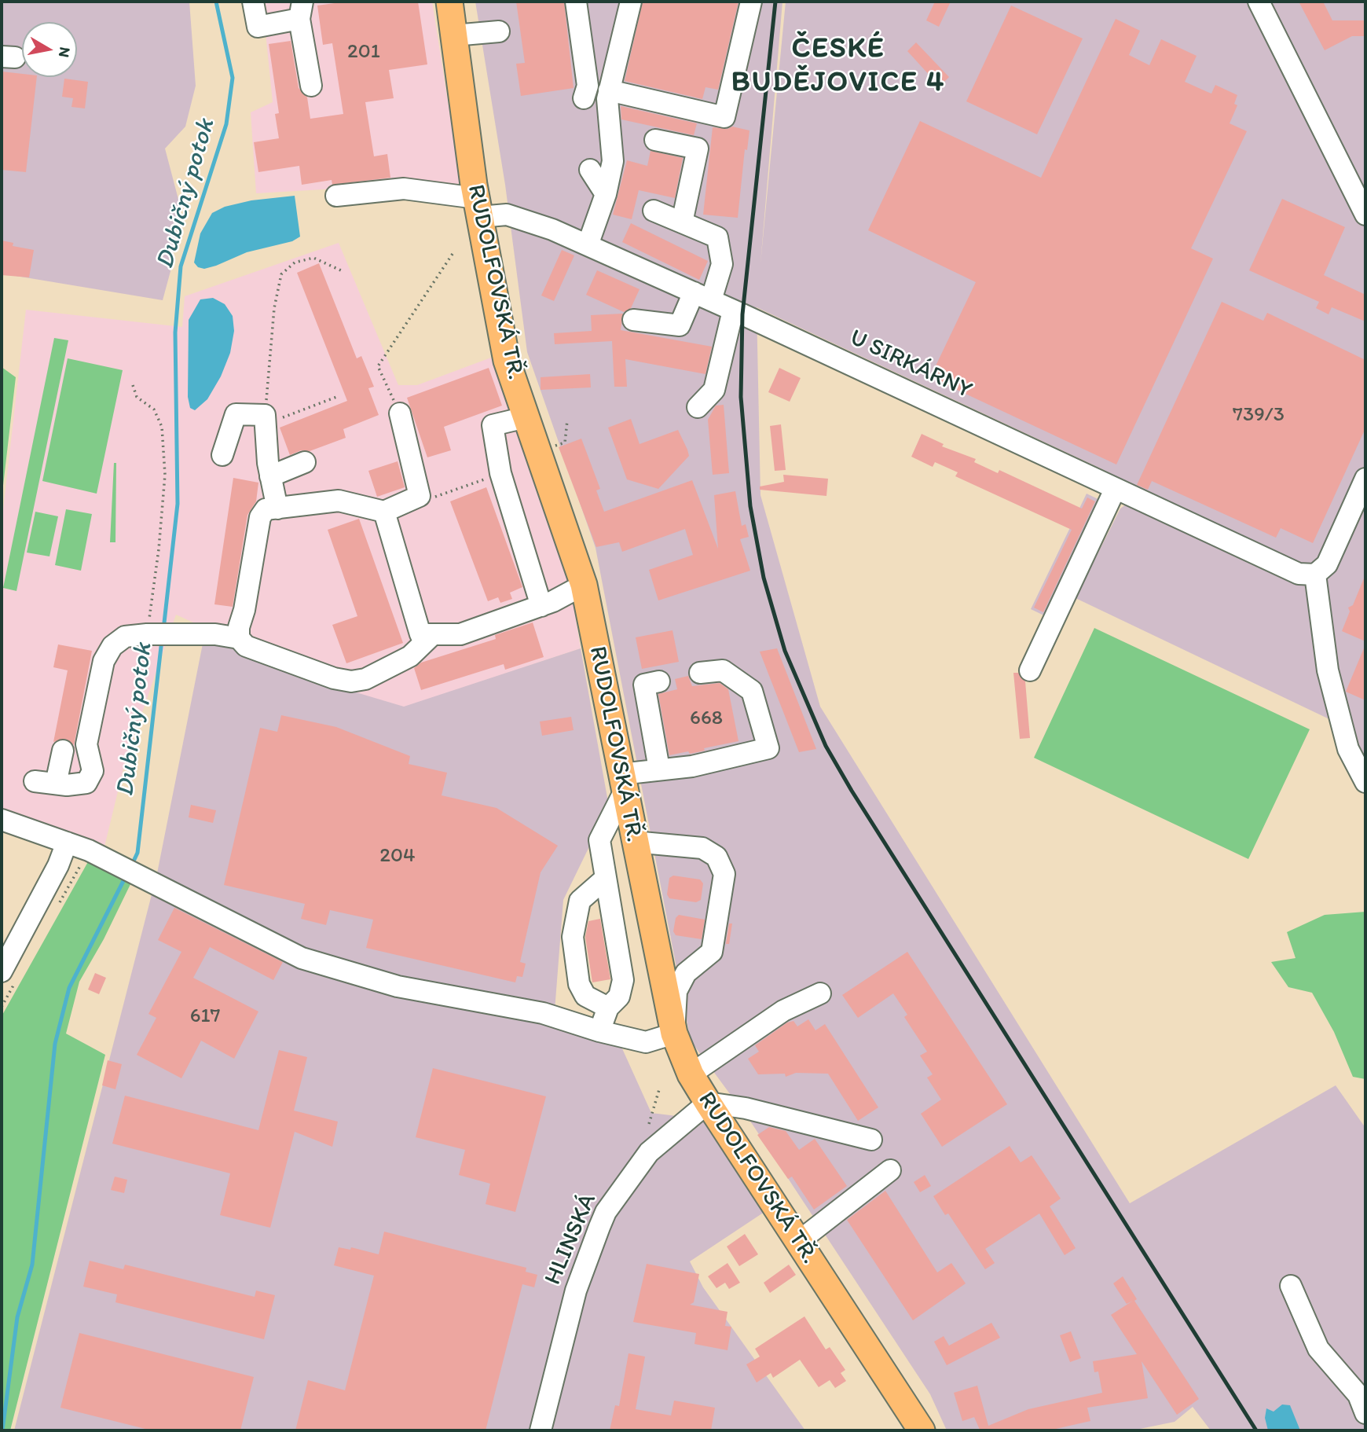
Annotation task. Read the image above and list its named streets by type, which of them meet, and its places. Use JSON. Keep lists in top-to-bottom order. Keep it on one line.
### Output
{"streets":{"main road":["RUDOLFOVSKÁ TŘ."],"street":["U SIRKÁRNY","HLINSKÁ"]},"crossings":[["RUDOLFOVSKÁ TŘ.","U SIRKÁRNY"],["RUDOLFOVSKÁ TŘ.","HLINSKÁ"]],"districts":["ČESKÉ BUDĚJOVICE 4"],"water":["Dubičný potok"],"house_numbers":["201","739/3","668","204","617"],"north":"right"}
